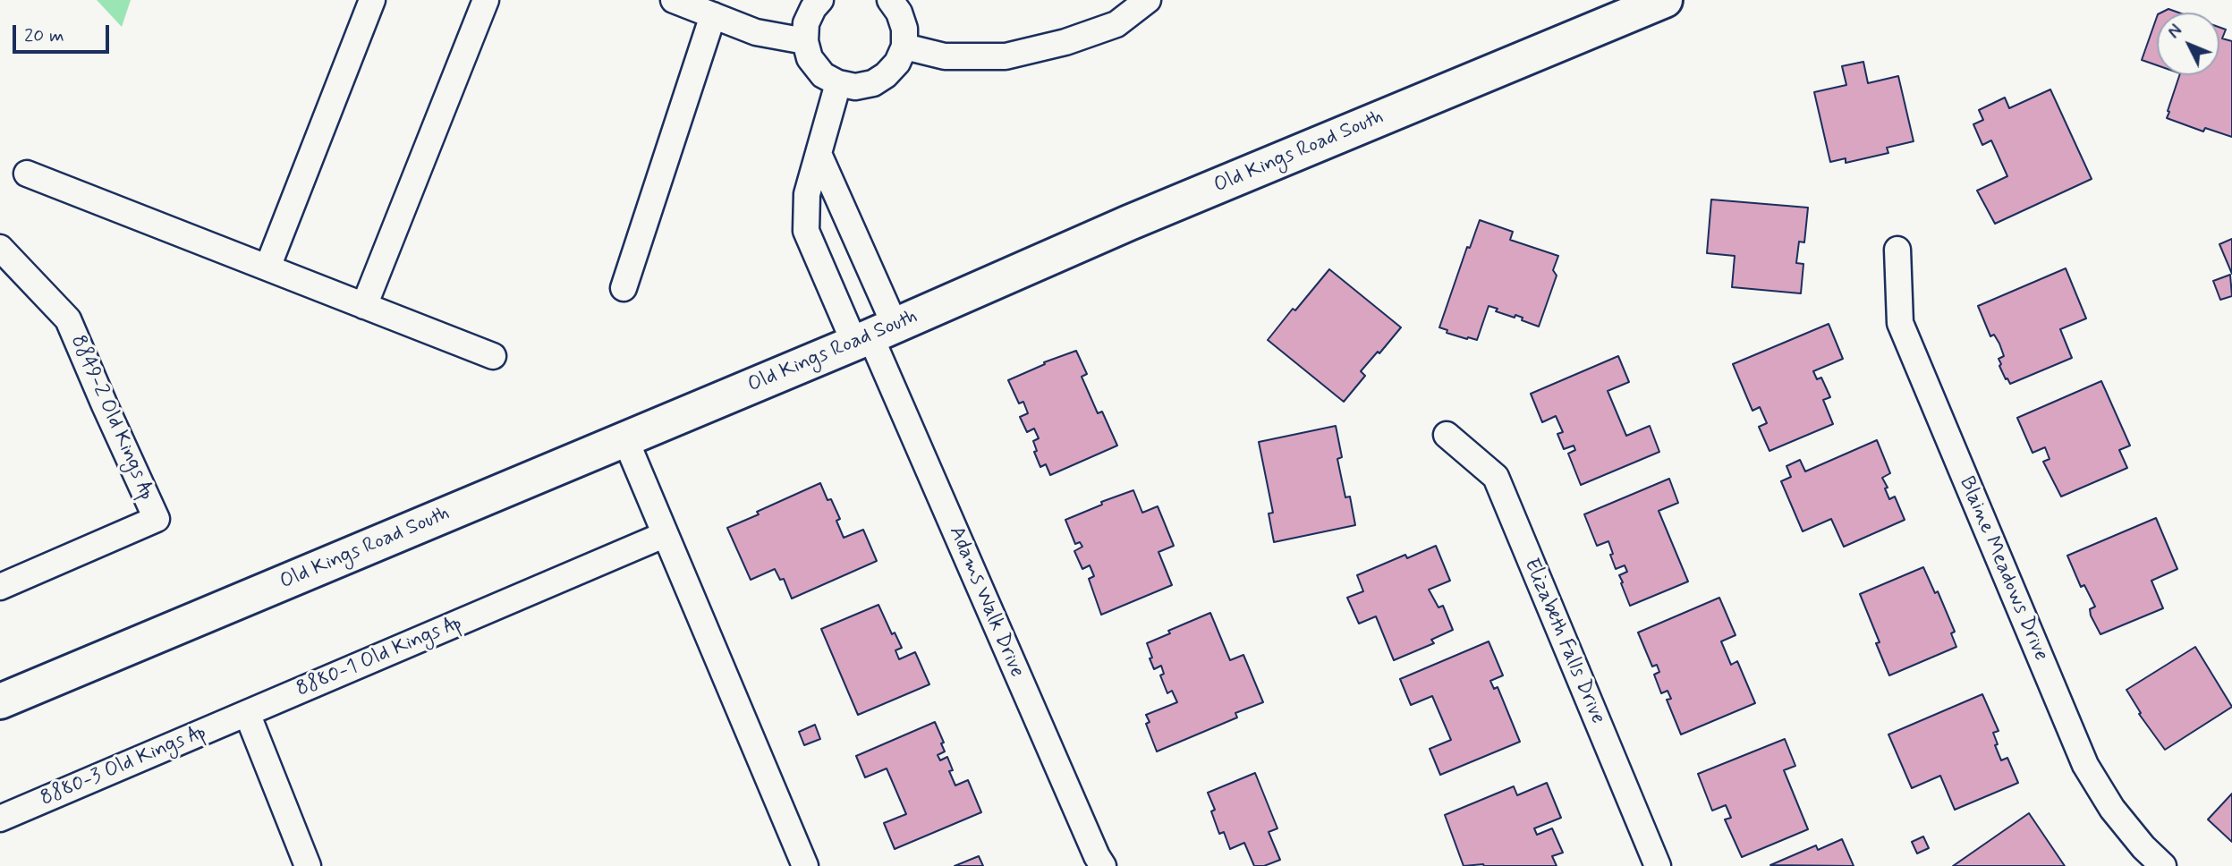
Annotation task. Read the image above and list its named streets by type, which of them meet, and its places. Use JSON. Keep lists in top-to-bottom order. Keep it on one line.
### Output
{"streets":{"street":["Old Kings Road South","8849-2 Old Kings Ap","Blaine Meadows Drive","Adams Walk Drive","Elizabeth Falls Drive","8880-1 Old Kings Ap","8880-3 Old Kings Ap"]},"crossings":[["Old Kings Road South","Adams Walk Drive"],["8880-1 Old Kings Ap","8880-3 Old Kings Ap"]],"scale_bar":"20 m","north":"top left"}
